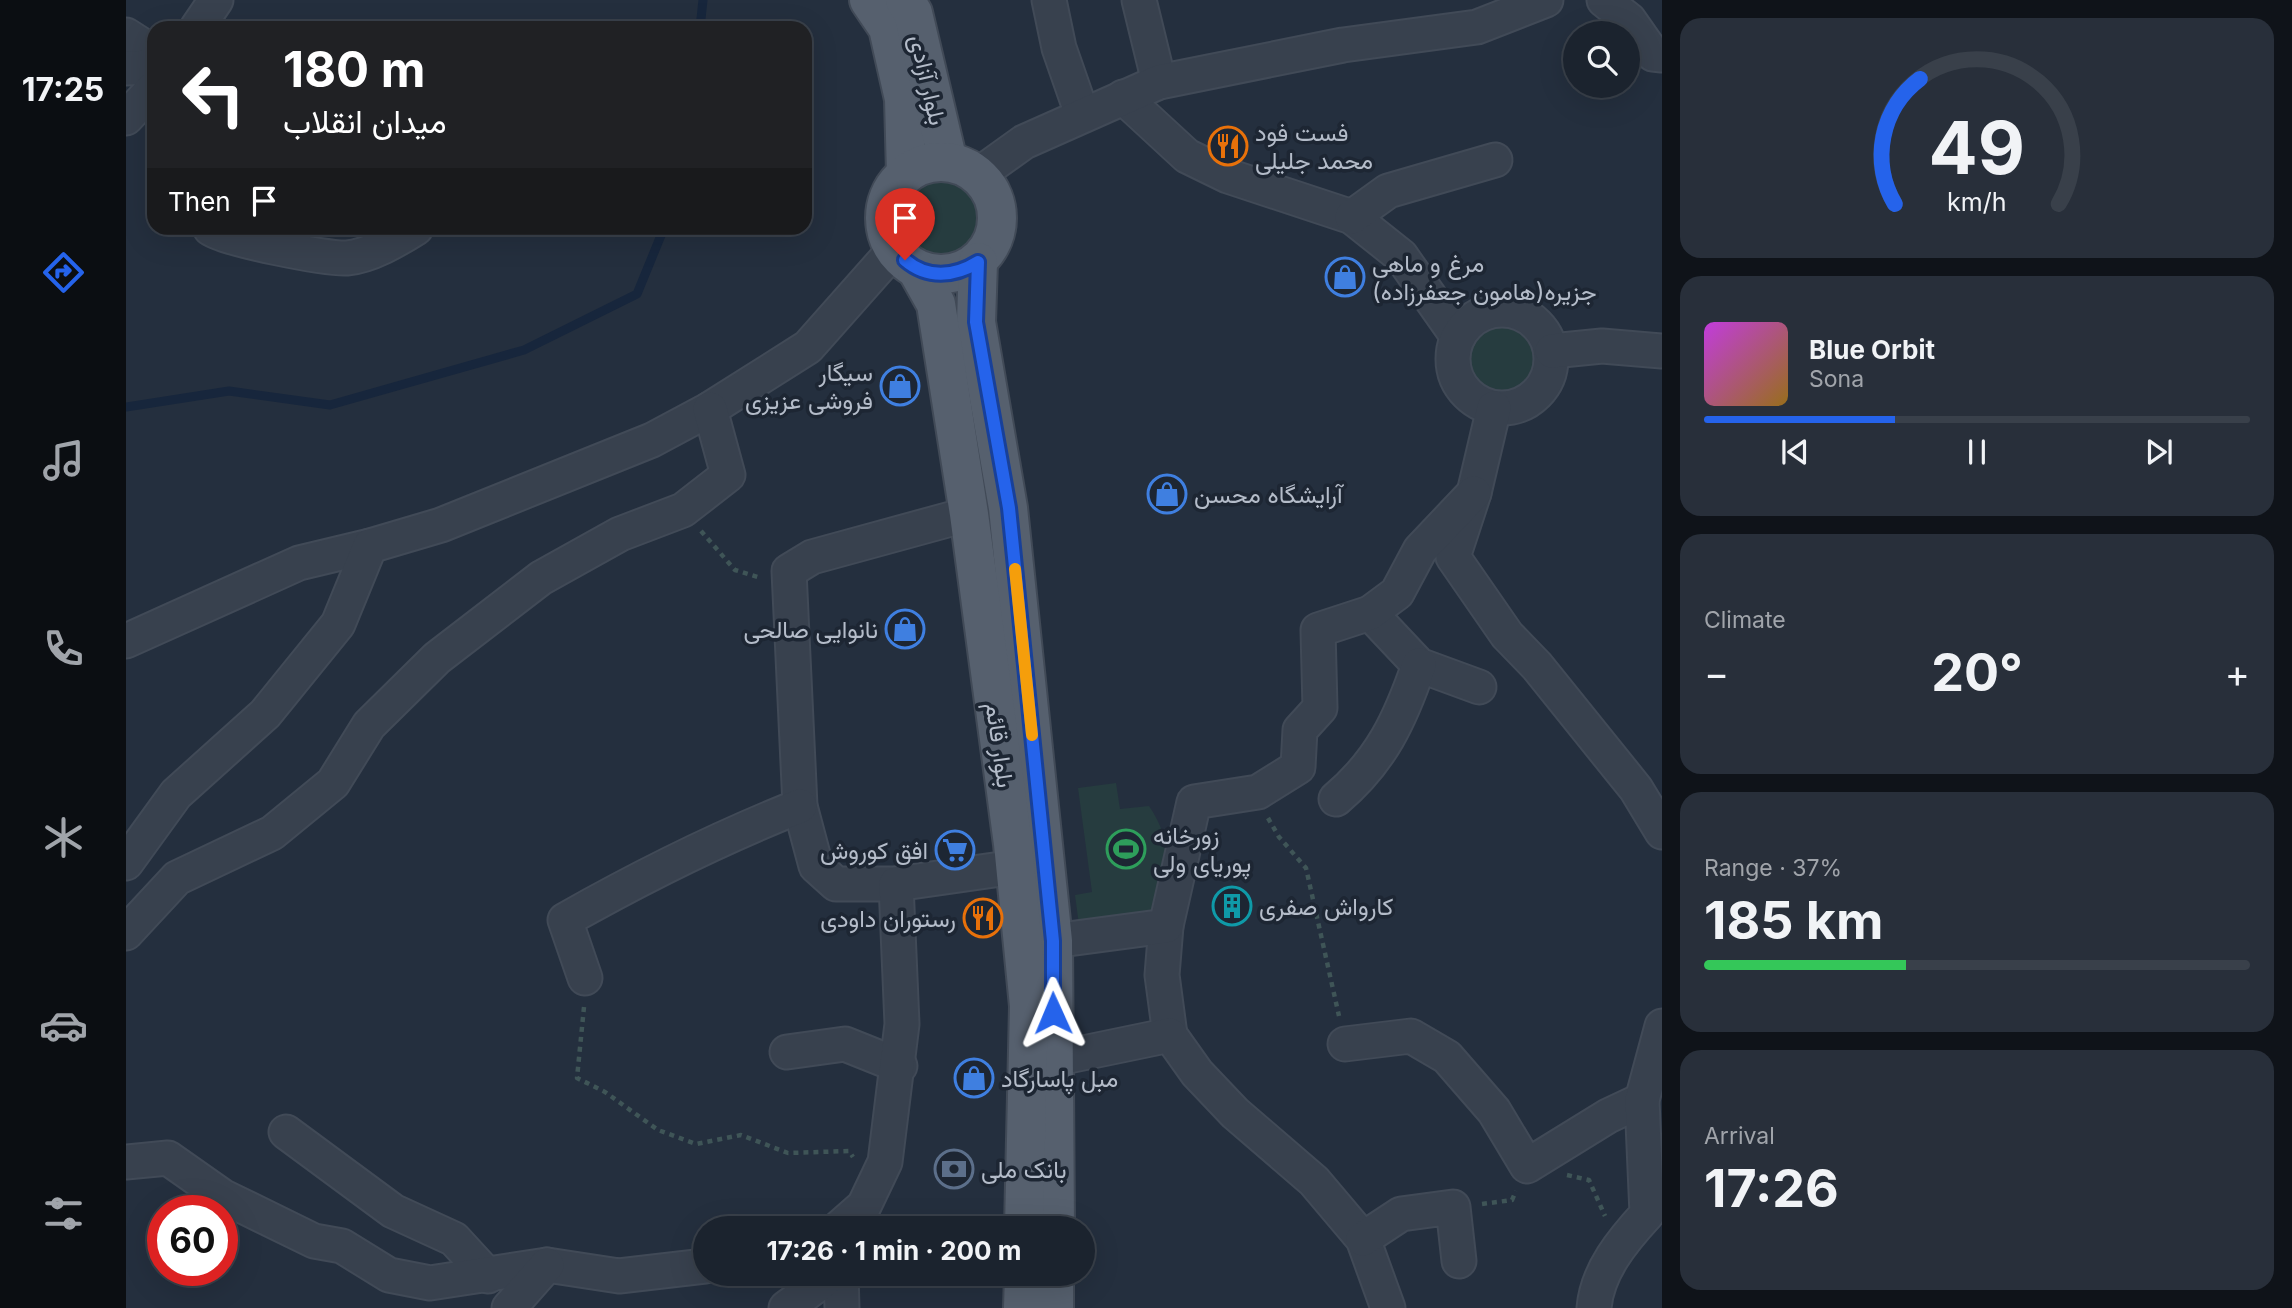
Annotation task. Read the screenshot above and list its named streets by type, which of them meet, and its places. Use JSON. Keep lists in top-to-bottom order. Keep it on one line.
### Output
{"streets":{"main road":["بلوار آزادی","بلوار قائم"]},"crossings":[["بلوار آزادی","بلوار قائم"]],"places":{"restaurant":["فست فود محمد جلیلی","رستوران داودی"],"shop":["مرغ و ماهی جزیره(هامون جعفرزاده)","سیگار فروشی عزیزی","آرایشگاه محسن","نانوایی صالحی","مبل پاسارگاد"],"sports":["زورخانه پوریای ولی"],"supermarket":["افق کوروش"],"building":["کارواش صفری"],"bank":["بانک ملی"]},"page":{"tabs":"17:25","turn":["180 m","میدان انقلاب"],"then":"Then","song":["Blue Orbit","Sona"],"tile":["Climate",["Range · 37%","185 km"],["Arrival","17:26"]],"heat":["−","20°","+"],"limit":"60","trip":"17:26 · 1 min · 200 m","gauge":["49","km/h"]}}
